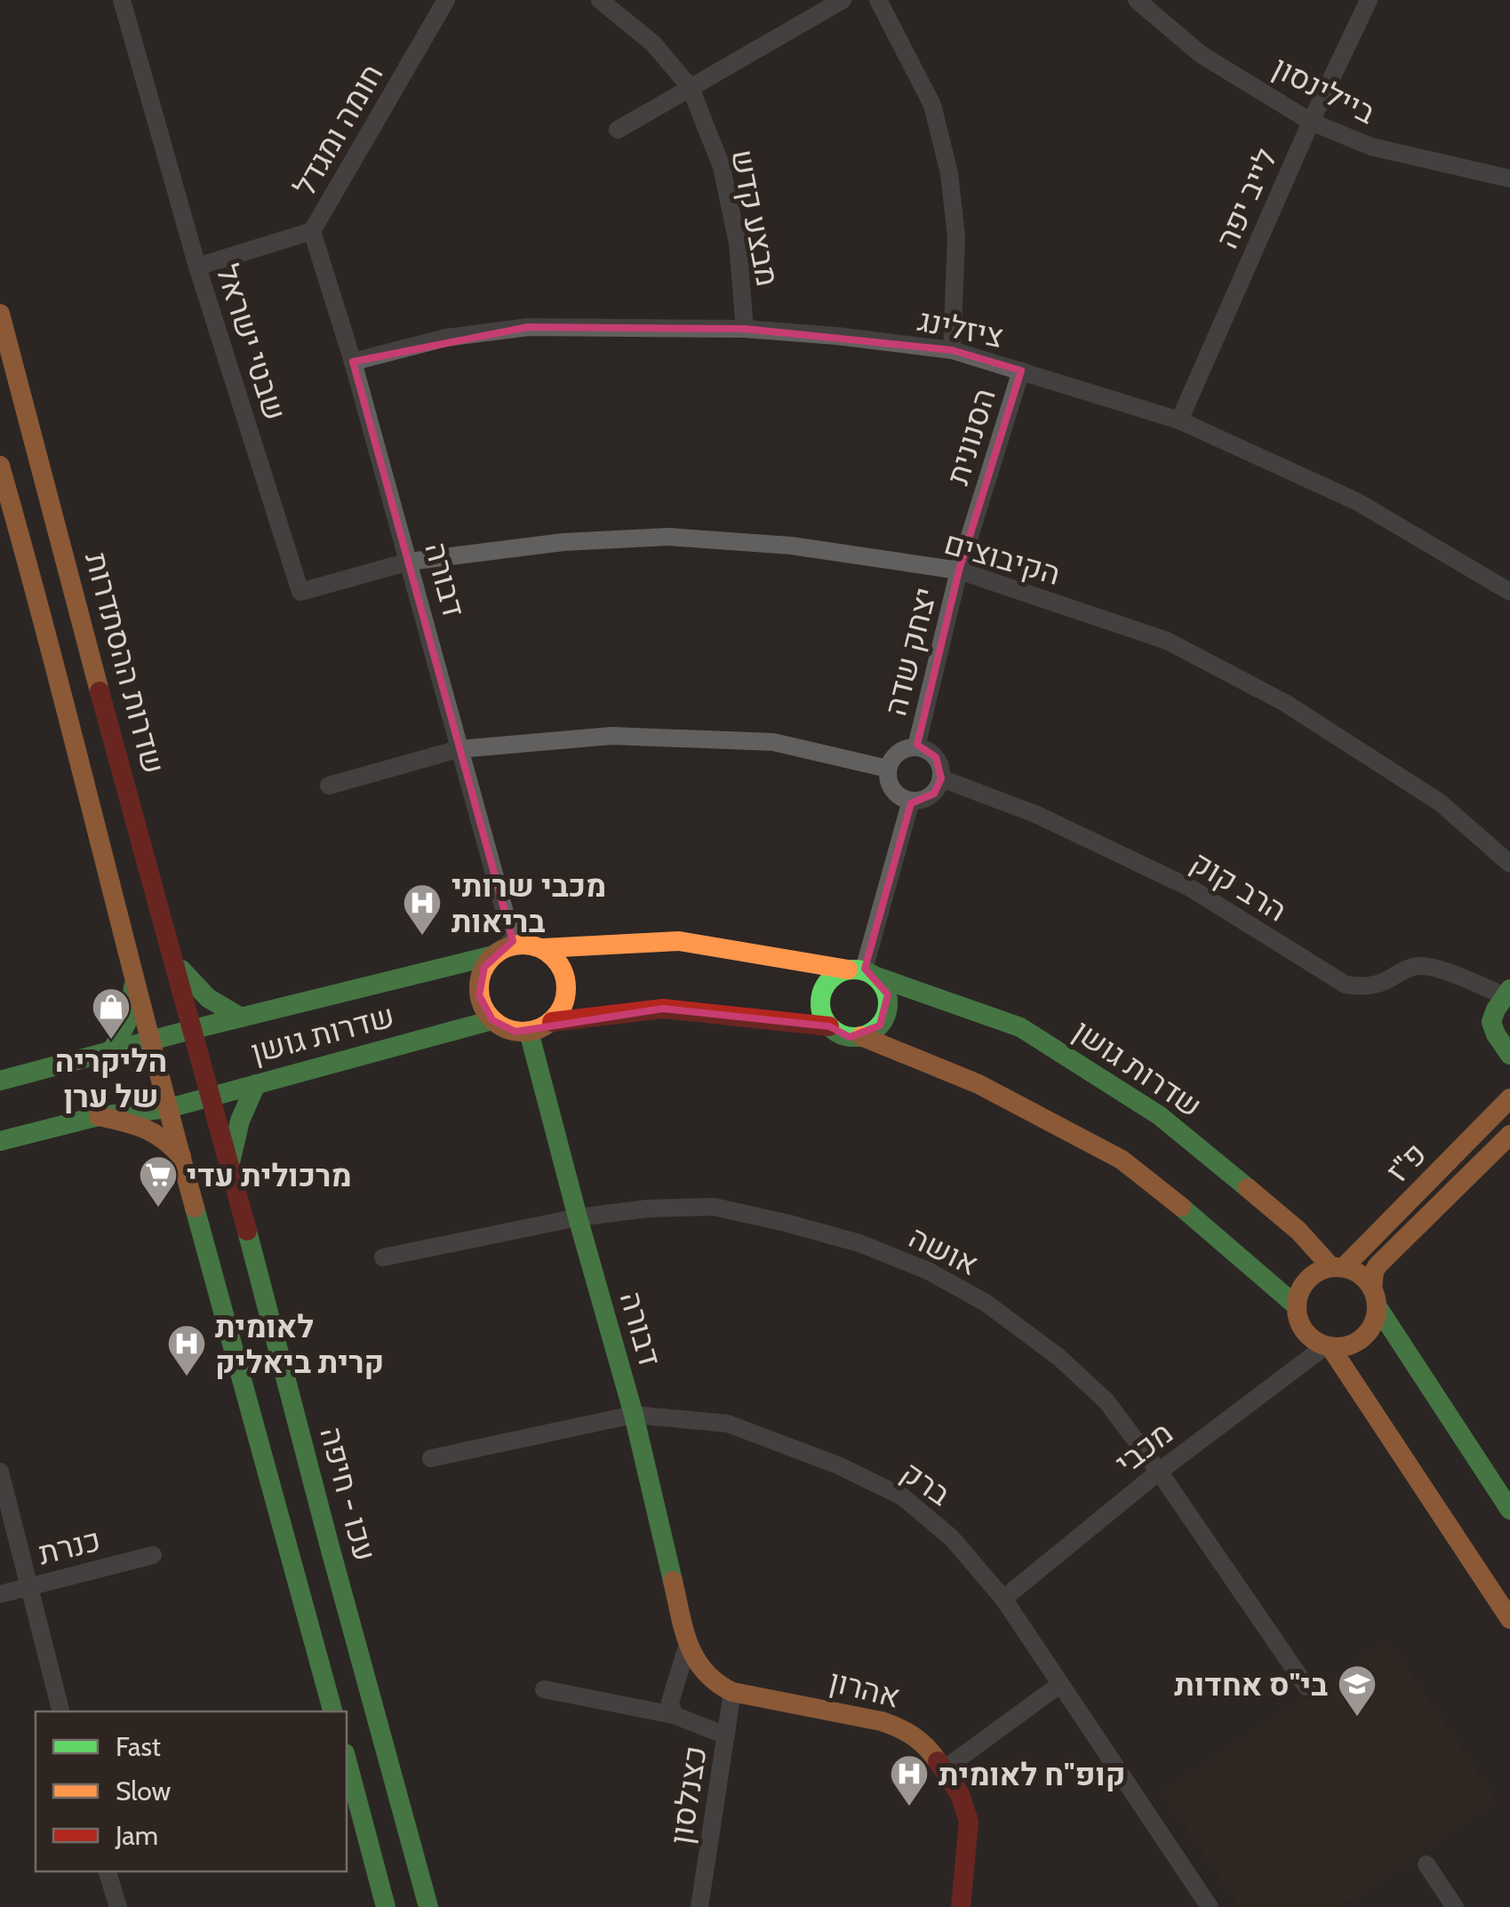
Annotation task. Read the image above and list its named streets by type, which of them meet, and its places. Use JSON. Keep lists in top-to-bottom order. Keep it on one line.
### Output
{"streets":{"main road":["דבורה","שדרות ההסתדרות","שדרות גושן","פ\"ז","עכו - חיפה","אהרון"],"street":["ביילינסון","חומה ומגדל","לייב יפה","מבצע קדש","ציזלינג","שבטי ישראל","הסנונית","הקיבוצים","יצחק שדה","הרב קוק","אושה","מכבי","ברק","כנרת","כצנלסון"]},"crossings":[["ביילינסון","לייב יפה"],["חומה ומגדל","שבטי ישראל"],["חומה ומגדל","דבורה"],["לייב יפה","ציזלינג"],["מבצע קדש","ציזלינג"],["ציזלינג","הסנונית"],["ציזלינג","דבורה"],["שבטי ישראל","הקיבוצים"],["שבטי ישראל","דבורה"],["הסנונית","הקיבוצים"],["הסנונית","יצחק שדה"],["הקיבוצים","דבורה"],["הקיבוצים","יצחק שדה"],["דבורה","שדרות גושן"],["דבורה","אושה"],["דבורה","ברק"],["דבורה","אהרון"],["יצחק שדה","הרב קוק"],["שדרות ההסתדרות","שדרות גושן"],["שדרות ההסתדרות","עכו - חיפה"],["שדרות גושן","פ\"ז"],["שדרות גושן","מכבי"],["שדרות גושן","עכו - חיפה"],["פ\"ז","מכבי"],["אושה","מכבי"],["מכבי","ברק"],["אהרון","כצנלסון"]],"places":{"hospital":["מכבי שרותי בריאות","לאומית קרית ביאליק","קופ\"ח לאומית"],"shop":["הליקריה של ערן"],"supermarket":["מרכולית עדי"],"school or university":["בי\"ס אחדות"]},"legend":["Fast","Slow","Jam"]}
